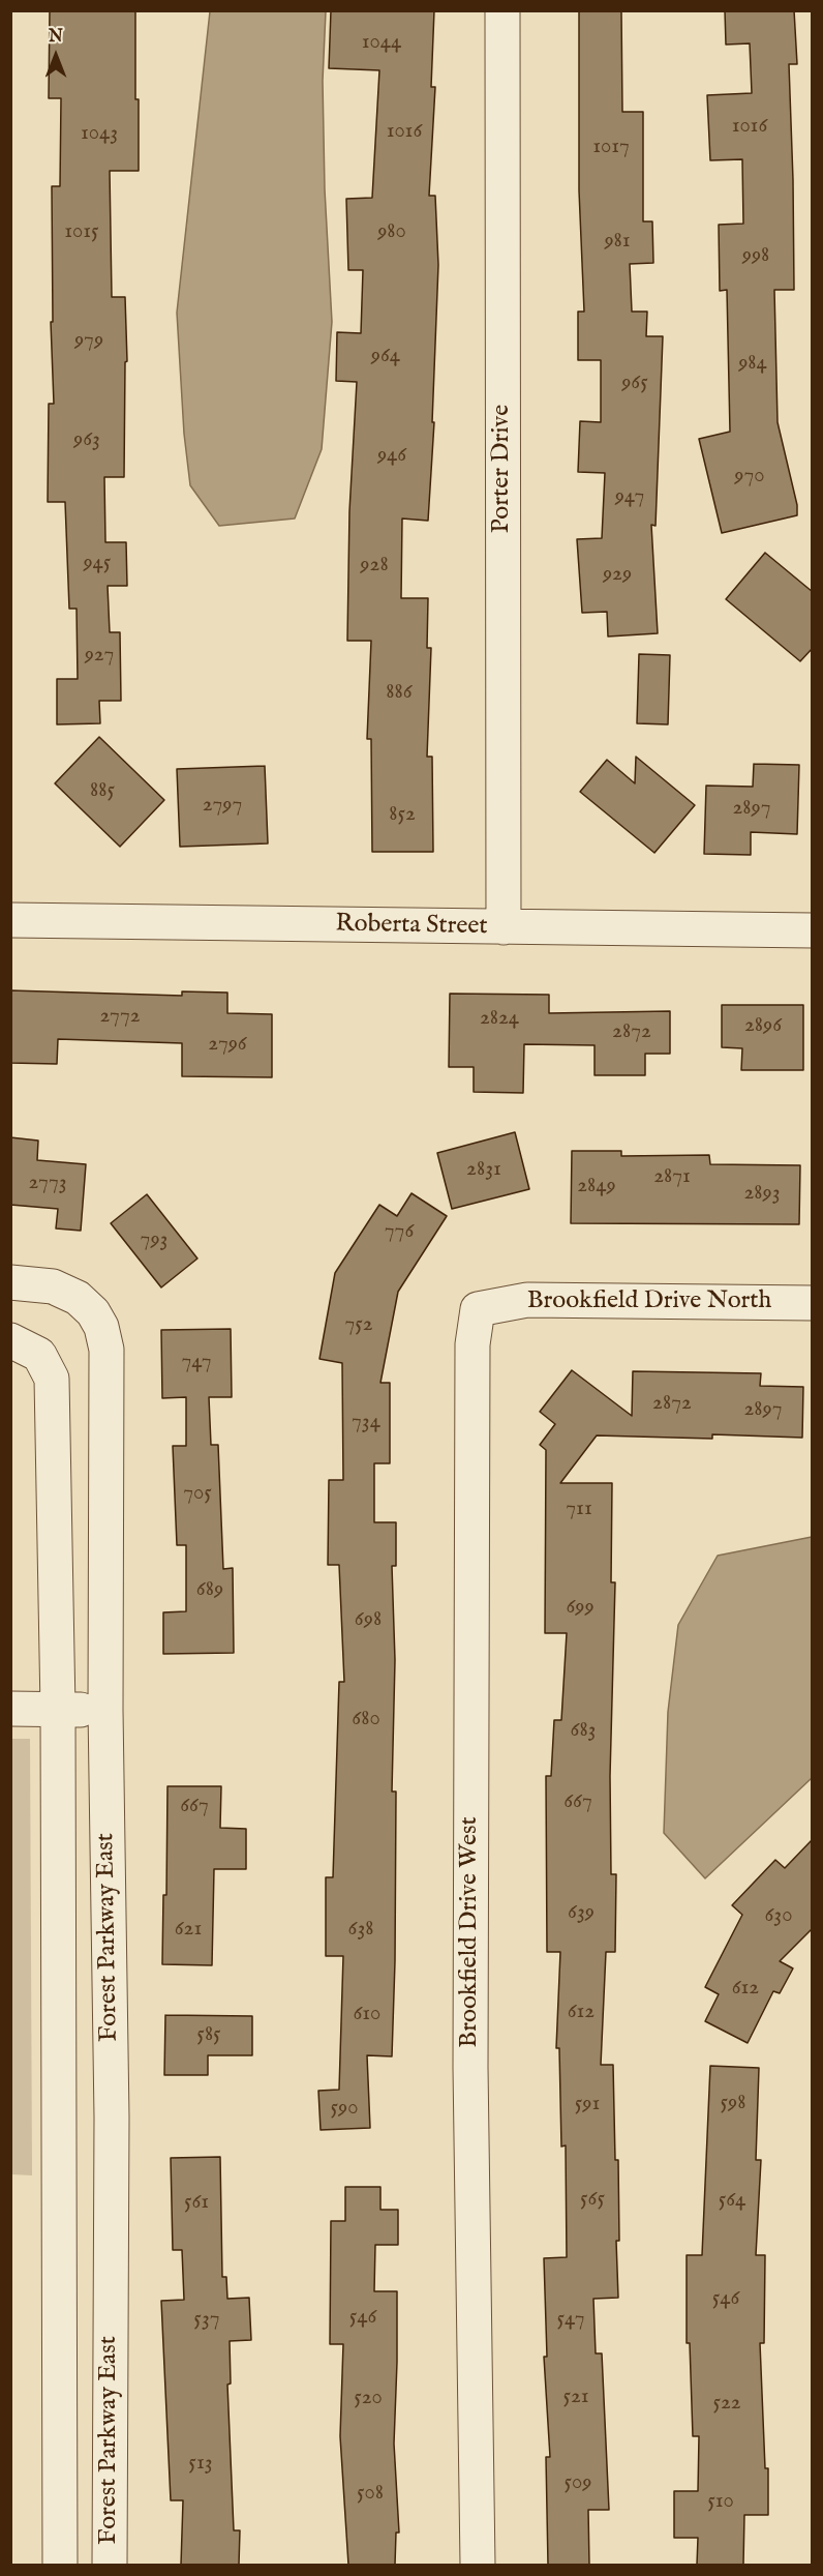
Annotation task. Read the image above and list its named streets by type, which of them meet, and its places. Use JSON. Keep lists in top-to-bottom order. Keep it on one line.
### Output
{"streets":{"street":["Porter Drive","Roberta Street","Brookfield Drive North","Brookfield Drive West","Forest Parkway East"]},"crossings":[["Porter Drive","Roberta Street"],["Brookfield Drive North","Brookfield Drive West"]],"house_numbers":["1044","1016","1016","1043","1017","1015","980","981","998","979","964","984","965","963","946","970","947","945","928","929","927","886","885","2797","2897","852","2772","2824","2896","2872","2796","2831","2871","2773","2849","2893","776","793","752","747","2872","2897","734","705","711","689","699","698","680","683","667","667","639","630","621","638","612","612","610","585","598","591","590","565","564","561","546","546","537","547","521","520","522","513","509","508","510"],"north":"top"}
